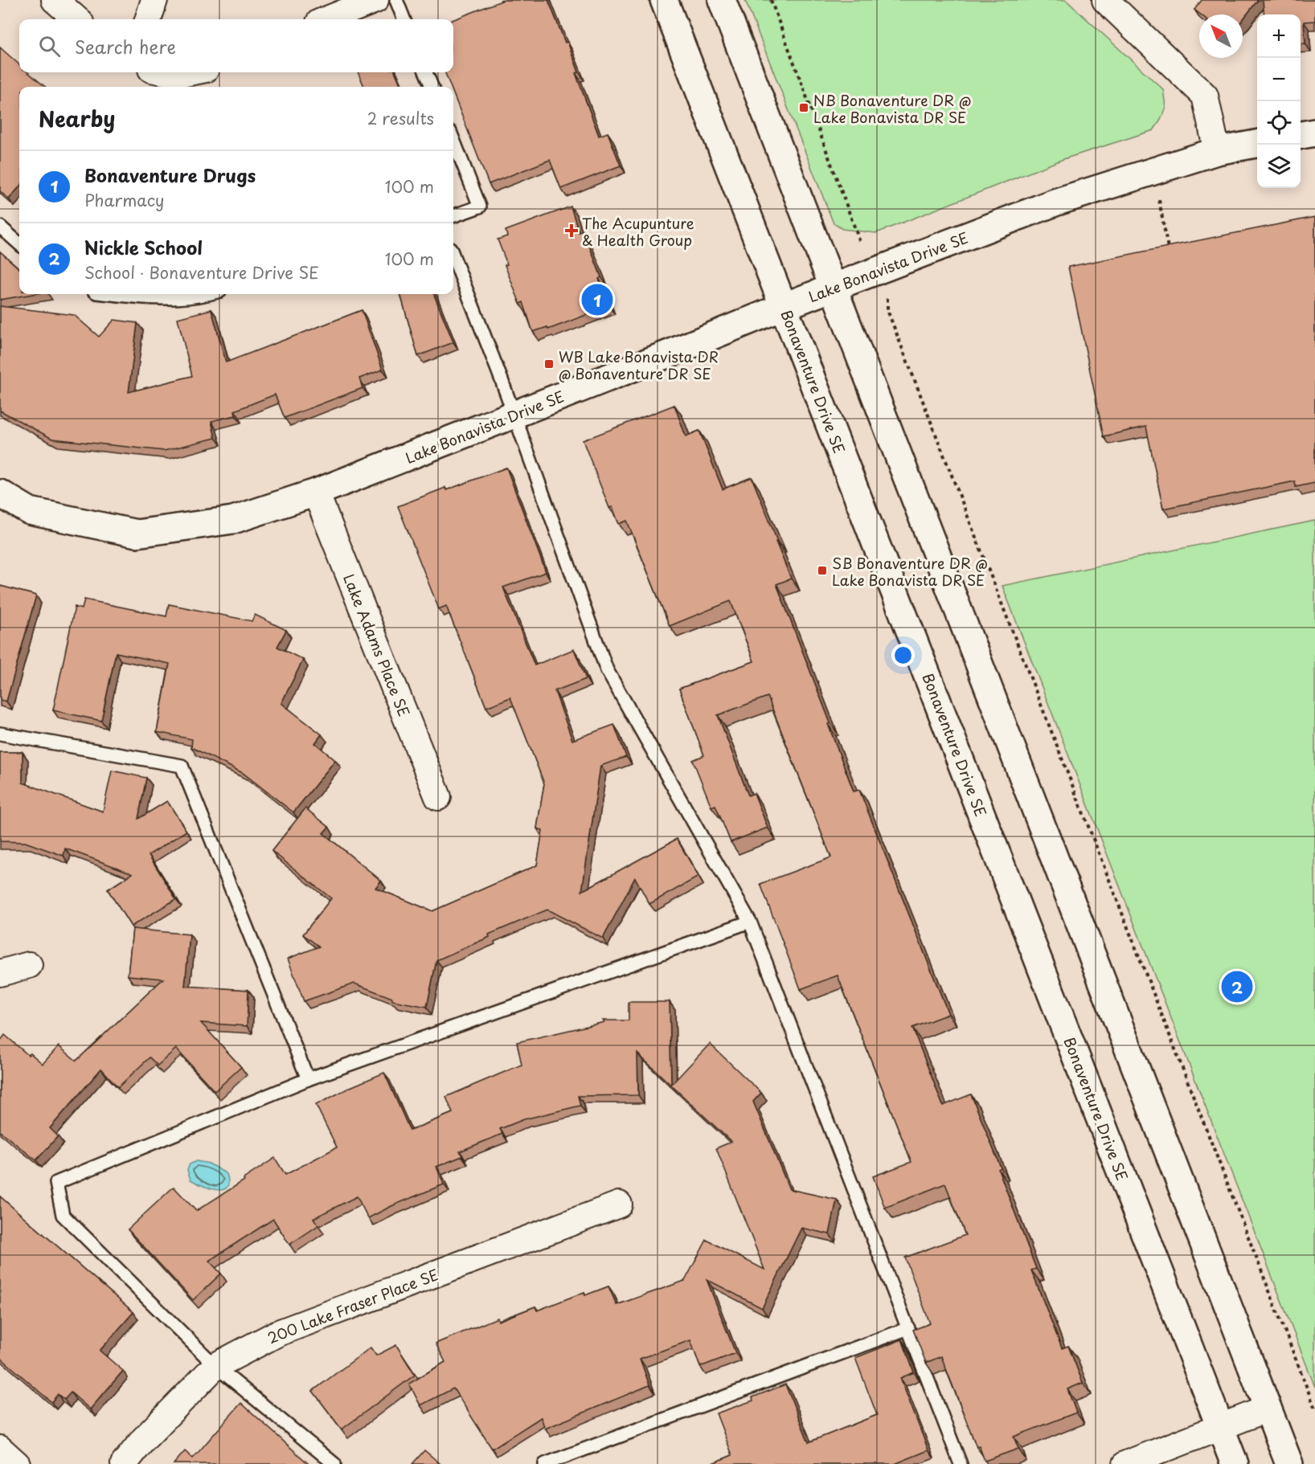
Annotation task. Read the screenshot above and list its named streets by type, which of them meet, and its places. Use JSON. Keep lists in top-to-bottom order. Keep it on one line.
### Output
{"streets":{"street":["Lake Bonavista Drive SE","Bonaventure Drive SE","Lake Adams Place SE","200 Lake Fraser Place SE"]},"crossings":[["Lake Bonavista Drive SE","Bonaventure Drive SE"],["Lake Bonavista Drive SE","Lake Adams Place SE"]],"places":{"transit":["NB Bonaventure DR @ Lake Bonavista DR SE","WB Lake Bonavista DR @ Bonaventure DR SE","SB Bonaventure DR @ Lake Bonavista DR SE"],"health":["The Acupunture & Health Group"]},"north":"top left","page":{"map_buttons":["+","−"],"search":"Search here","heading":["Nearby","2 results"],"list":[{"mark":"1","name":"Bonaventure Drugs","note":"Pharmacy","value":"100 m"},{"mark":"2","name":"Nickle School","note":"School · Bonaventure Drive SE","value":"100 m"}],"pins":["1","2"]}}
